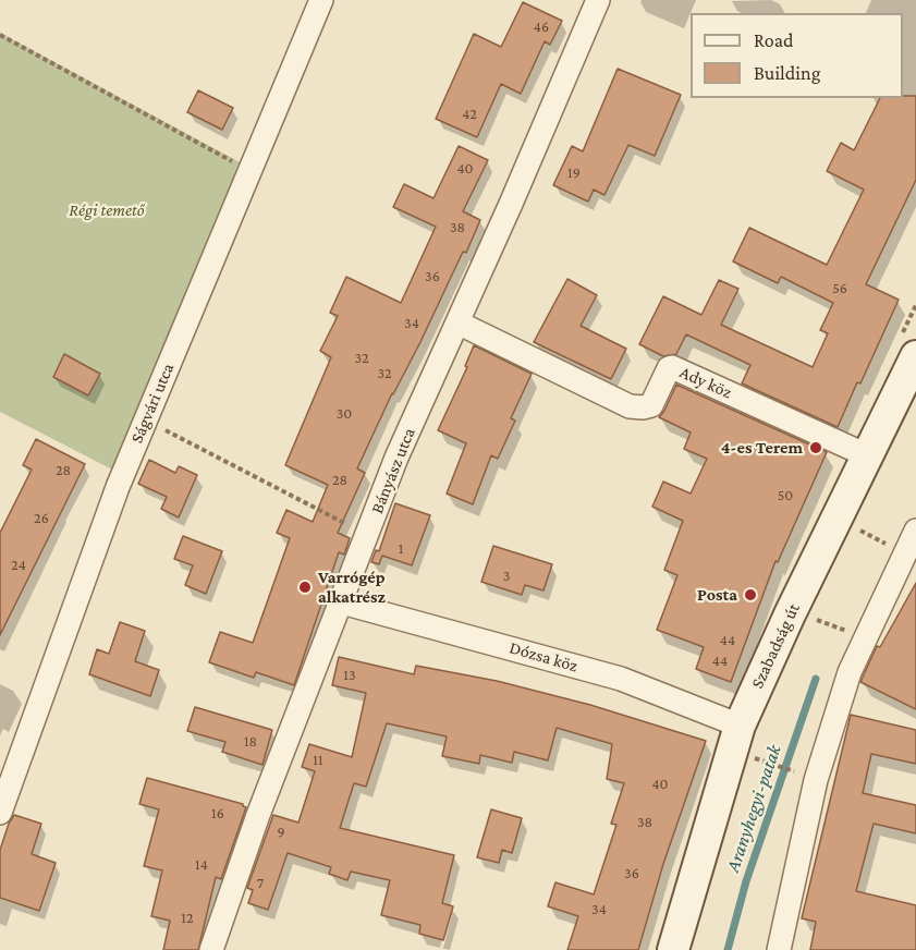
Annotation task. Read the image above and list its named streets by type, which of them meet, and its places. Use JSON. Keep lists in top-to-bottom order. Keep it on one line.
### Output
{"streets":{"main road":["Szabadság út"],"street":["Ady köz","Ságvári utca","Bányász utca","Dózsa köz"]},"crossings":[["Ady köz","Bányász utca"],["Ady köz","Szabadság út"],["Bányász utca","Dózsa köz"],["Szabadság út","Dózsa köz"]],"water":["Aranyhegyi-patak"],"parks":["Régi temető"],"places":["4-es Terem","Varrógép alkatrész","Posta"],"house_numbers":["46","42","40","19","38","36","56","34","32","32","30","28","28","50","26","1","24","3","44","44","13","18","11","40","16","38","9","14","36","7","34","12"],"legend":["Road","Building"]}
